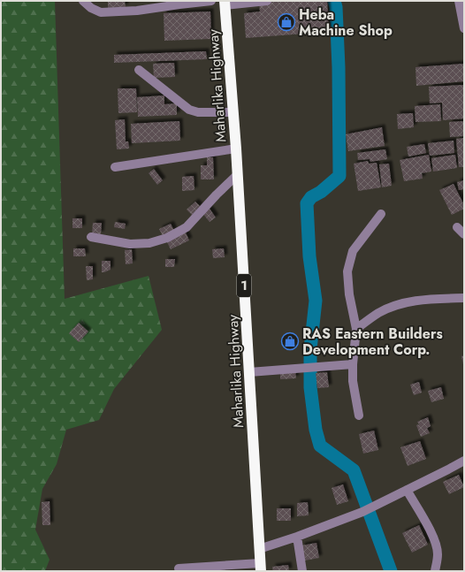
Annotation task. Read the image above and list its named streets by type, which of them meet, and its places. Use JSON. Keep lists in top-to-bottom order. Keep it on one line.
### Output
{"streets":{"highway":["Maharlika Highway","1"]},"places":{"shop":["Heba Machine Shop","RAS Eastern Builders Development Corp."]}}
